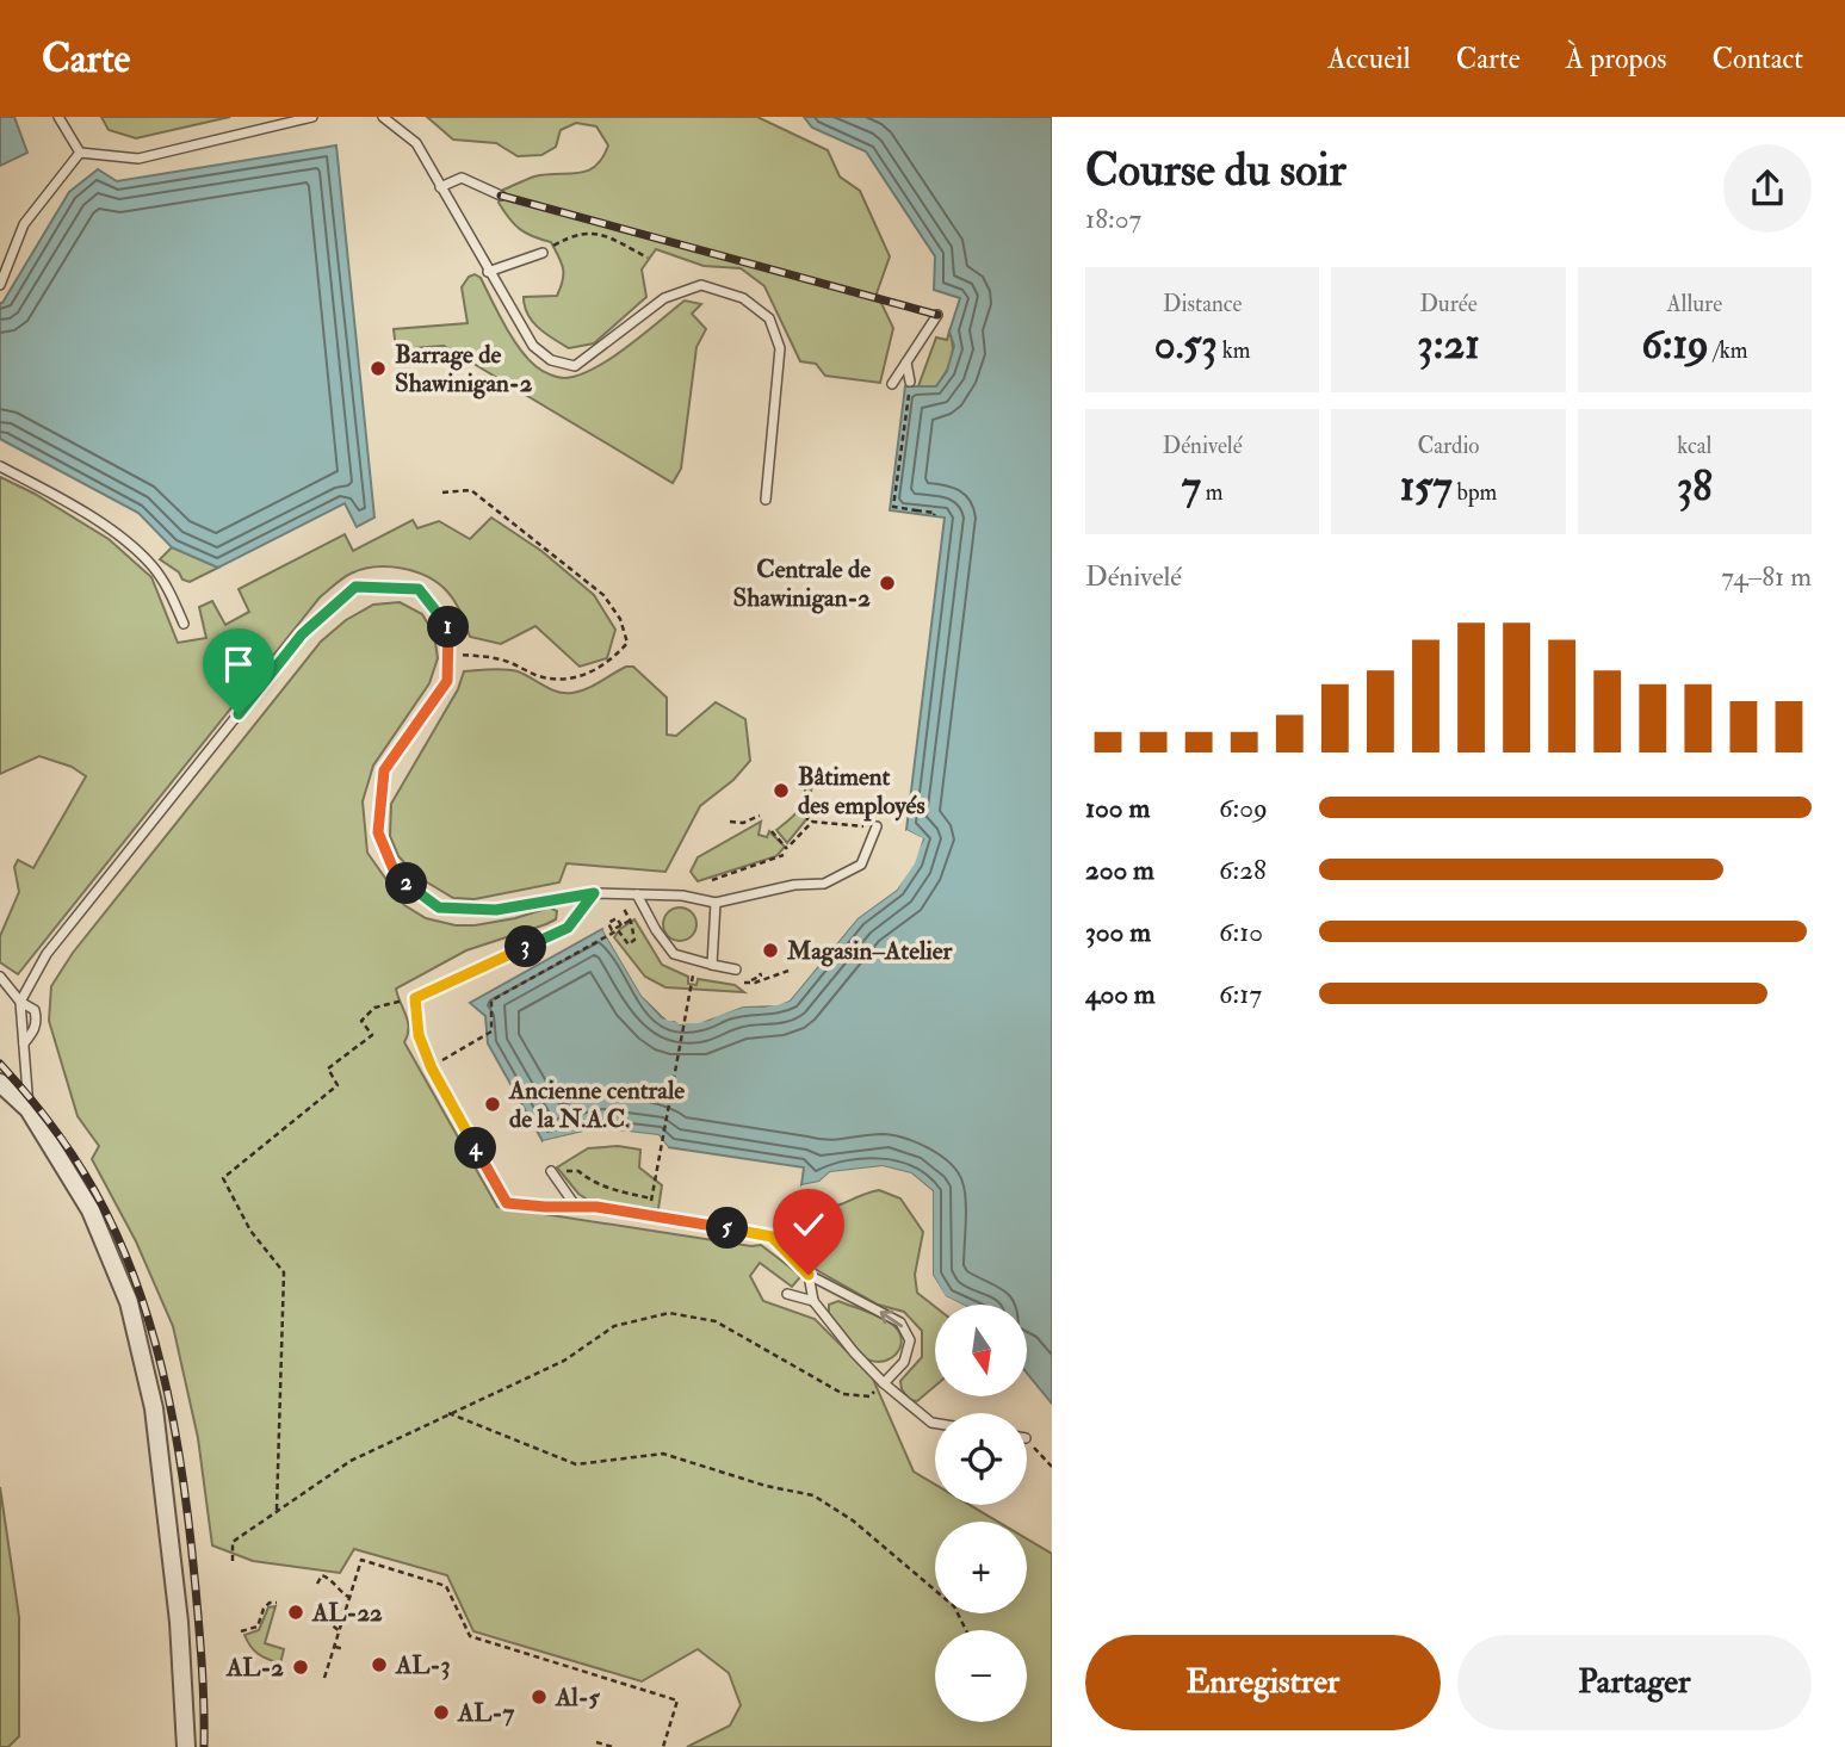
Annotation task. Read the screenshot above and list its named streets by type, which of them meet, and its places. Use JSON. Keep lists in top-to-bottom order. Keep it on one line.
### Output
{"places":["Barrage de Shawinigan-2","Centrale de Shawinigan-2","Bâtiment des employés","Magasin–Atelier","Ancienne centrale de la N.A.C.","AL-22","AL-3","AL-2","Al-5","AL-7"],"north":"bottom","page":{"header":"Carte","nav":["Accueil","Carte","À propos","Contact"],"heading":["Course du soir","18:07"],"stats":[["Distance","0.53 km"],["Durée","3:21"],["Allure","6:19 /km"],["Dénivelé","7 m"],["Cardio","157 bpm"],["kcal","38"]],"chart":["Dénivelé","74–81 m"],"pins":["1","2","3","4","5"],"list":[{"name":"100 m","note":"6:09"},{"name":"200 m","note":"6:28"},{"name":"300 m","note":"6:10"},{"name":"400 m","note":"6:17"}],"map_buttons":["+","−"],"buttons":["Enregistrer","Partager"]}}
